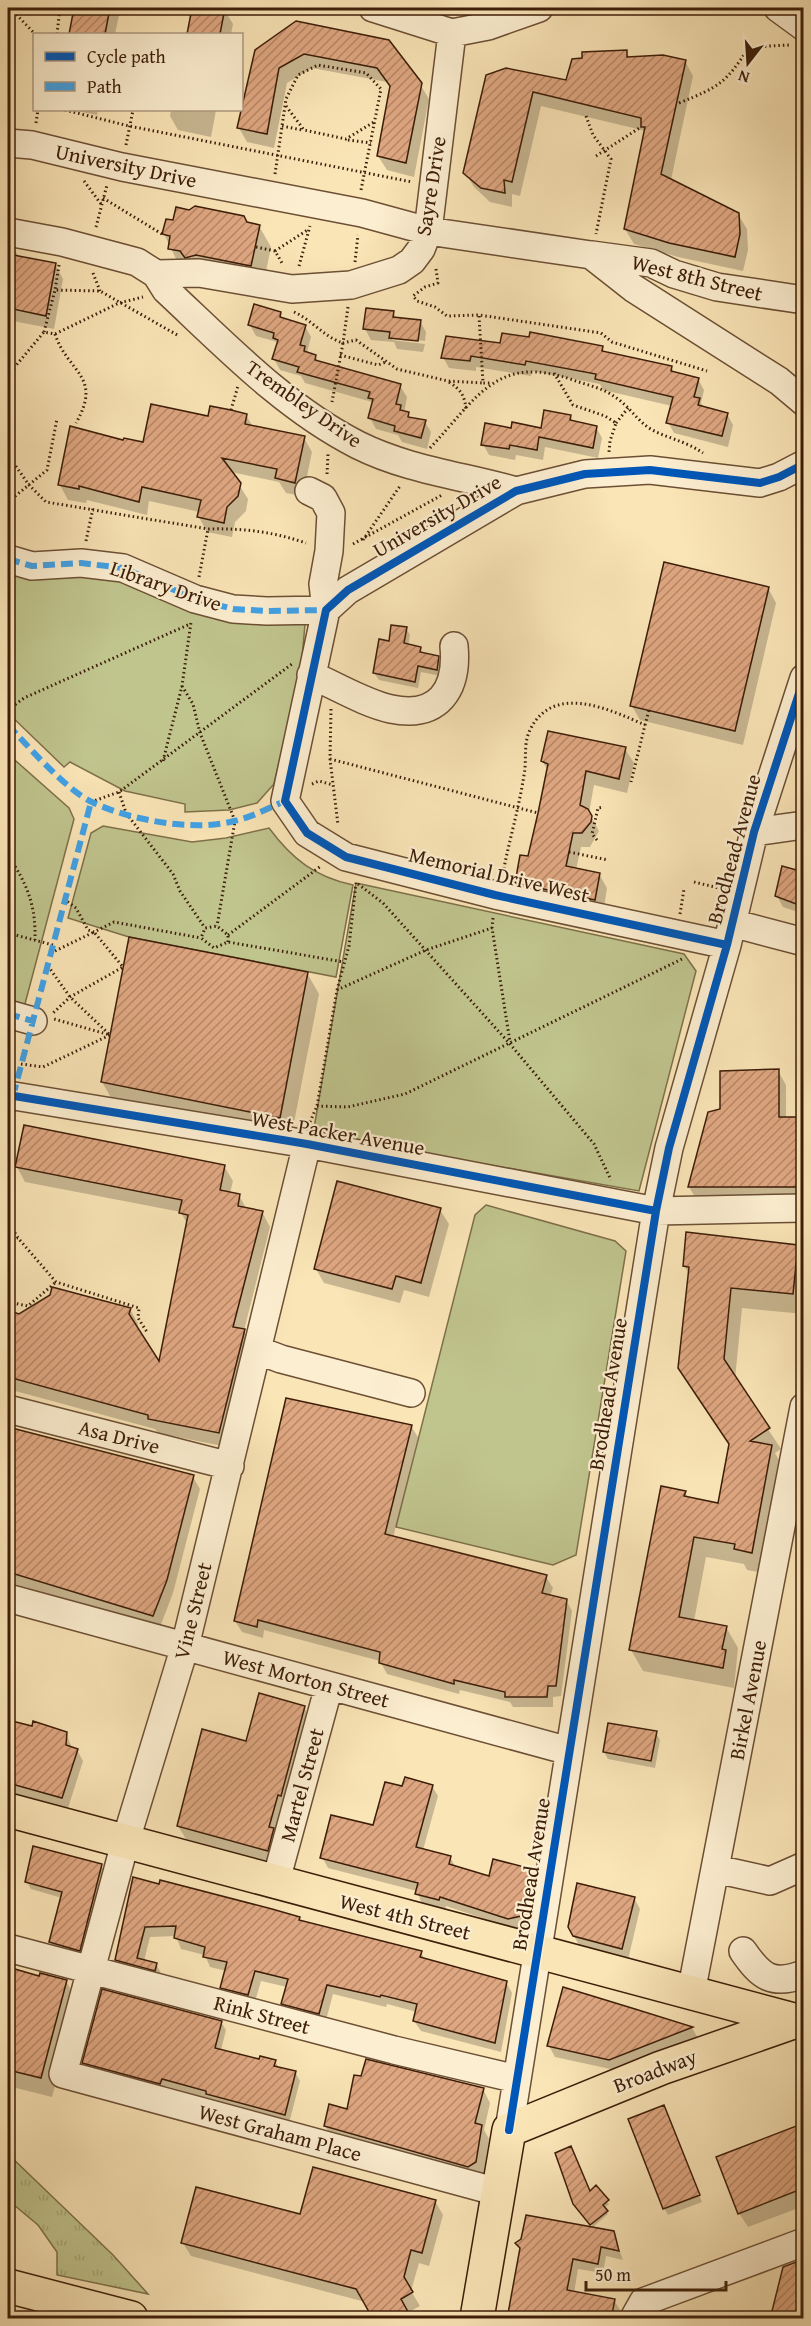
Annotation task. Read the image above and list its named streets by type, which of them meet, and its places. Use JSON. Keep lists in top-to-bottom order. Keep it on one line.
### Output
{"streets":{"main road":["Brodhead Avenue","West 4th Street","Broadway"],"street":["University Drive","Sayre Drive","West 8th Street","Trembley Drive","Library Drive","Memorial Drive West","West Packer Avenue","Asa Drive","Vine Street","West Morton Street","Birkel Avenue","Martel Street","Rink Street","West Graham Place"]},"crossings":[["University Drive","Sayre Drive"],["University Drive","West 8th Street"],["University Drive","Trembley Drive"],["University Drive","Library Drive"],["Sayre Drive","Trembley Drive"],["Brodhead Avenue","Memorial Drive West"],["Brodhead Avenue","West Packer Avenue"],["Brodhead Avenue","West Morton Street"],["Brodhead Avenue","West 4th Street"],["Brodhead Avenue","Rink Street"],["Brodhead Avenue","Broadway"],["Brodhead Avenue","West Graham Place"],["West Packer Avenue","Vine Street"],["Asa Drive","Vine Street"],["Vine Street","West Morton Street"],["Vine Street","West 4th Street"],["Vine Street","Rink Street"],["Vine Street","West Graham Place"],["West Morton Street","Martel Street"],["Birkel Avenue","West 4th Street"],["Martel Street","West 4th Street"],["West 4th Street","Broadway"]],"legend":["Cycle path","Path"],"scale_bar":"50 m","north":"bottom"}
